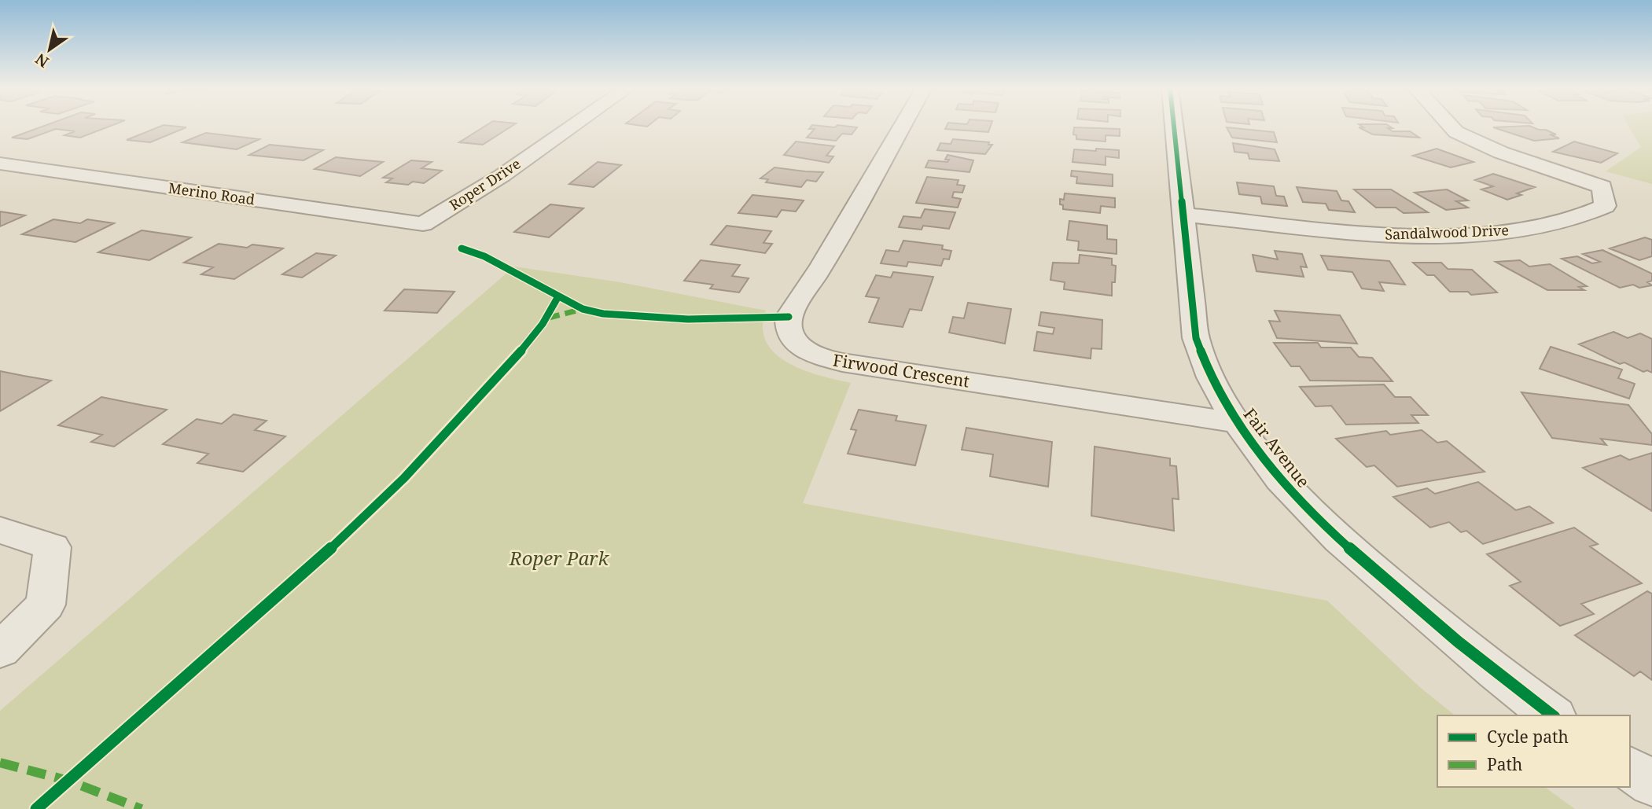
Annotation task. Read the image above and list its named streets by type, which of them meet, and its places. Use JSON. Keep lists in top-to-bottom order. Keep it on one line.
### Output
{"streets":{"street":["Roper Drive","Merino Road","Sandalwood Drive","Firwood Crescent","Fair Avenue"]},"crossings":[["Roper Drive","Merino Road"],["Sandalwood Drive","Fair Avenue"],["Firwood Crescent","Fair Avenue"]],"parks":["Roper Park"],"legend":["Cycle path","Path"],"north":"bottom left"}
